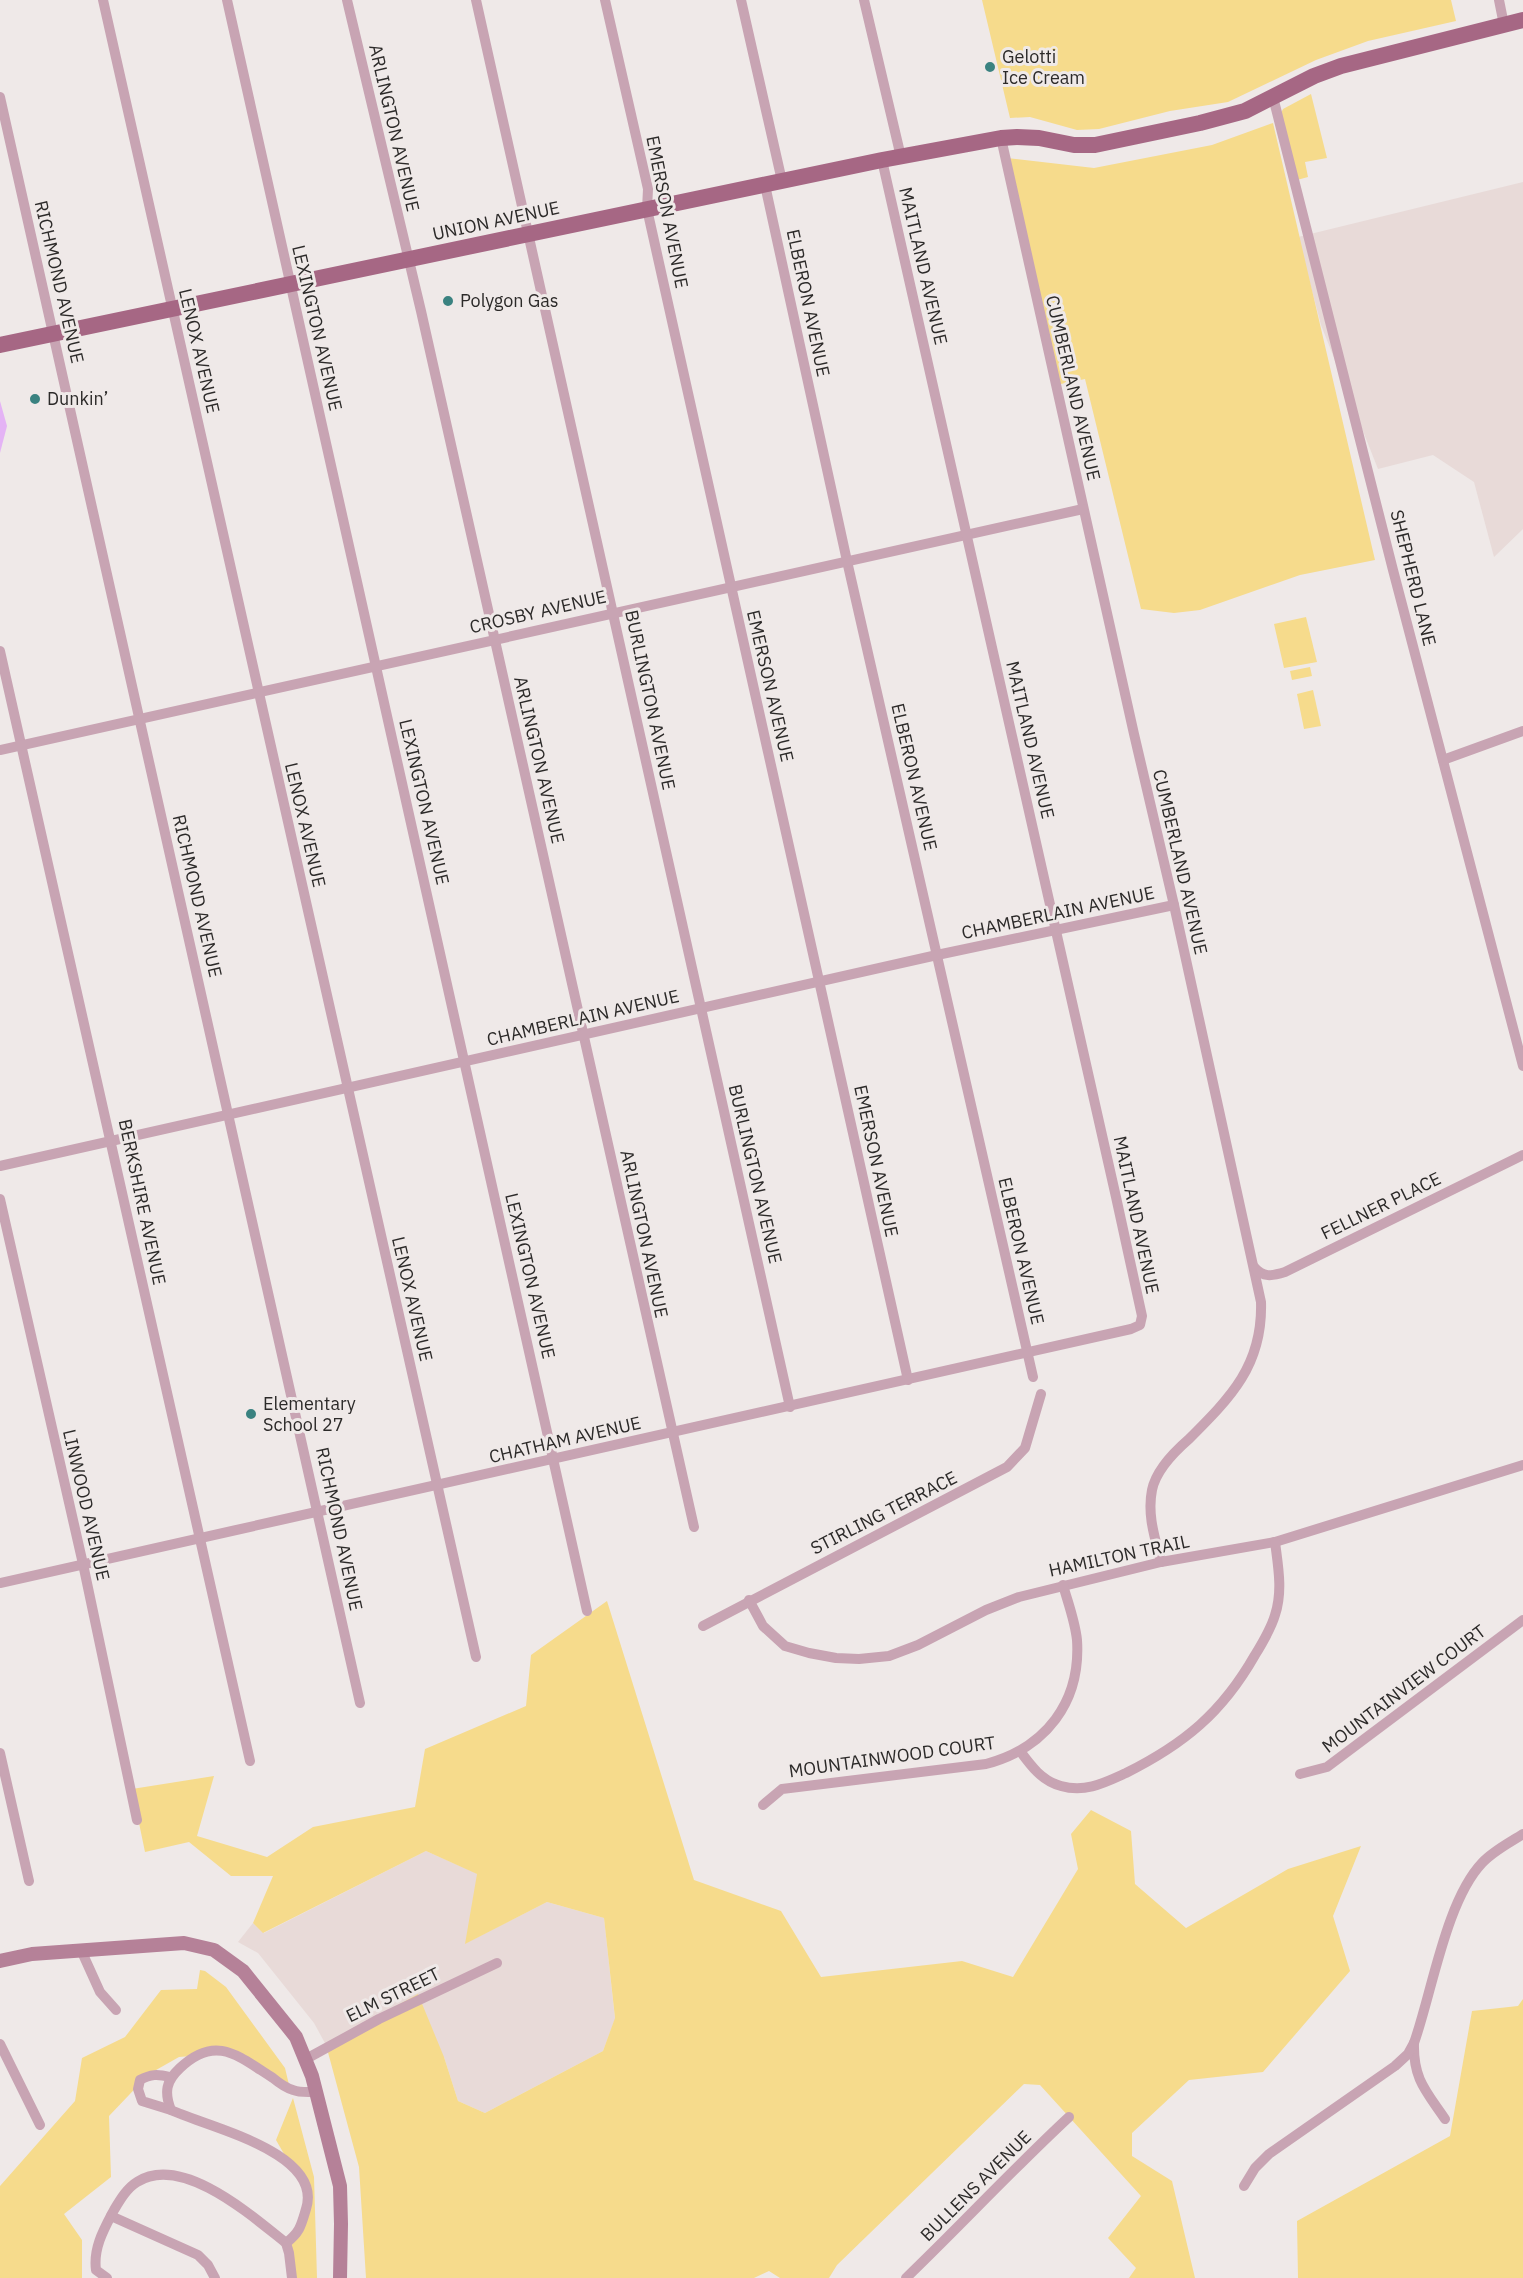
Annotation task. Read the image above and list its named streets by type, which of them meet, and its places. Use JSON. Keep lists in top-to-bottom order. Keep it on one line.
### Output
{"streets":{"main road":["UNION AVENUE"],"street":["ARLINGTON AVENUE","EMERSON AVENUE","MAITLAND AVENUE","RICHMOND AVENUE","ELBERON AVENUE","LEXINGTON AVENUE","LENOX AVENUE","CUMBERLAND AVENUE","SHEPHERD LANE","CROSBY AVENUE","BURLINGTON AVENUE","CHAMBERLAIN AVENUE","BERKSHIRE AVENUE","FELLNER PLACE","CHATHAM AVENUE","LINWOOD AVENUE","STIRLING TERRACE","HAMILTON TRAIL","MOUNTAINVIEW COURT","MOUNTAINWOOD COURT","ELM STREET","BULLENS AVENUE"]},"crossings":[["ARLINGTON AVENUE","UNION AVENUE"],["ARLINGTON AVENUE","CROSBY AVENUE"],["ARLINGTON AVENUE","CHAMBERLAIN AVENUE"],["ARLINGTON AVENUE","CHATHAM AVENUE"],["EMERSON AVENUE","UNION AVENUE"],["EMERSON AVENUE","CROSBY AVENUE"],["EMERSON AVENUE","CHAMBERLAIN AVENUE"],["EMERSON AVENUE","CHATHAM AVENUE"],["UNION AVENUE","MAITLAND AVENUE"],["UNION AVENUE","RICHMOND AVENUE"],["UNION AVENUE","ELBERON AVENUE"],["UNION AVENUE","LEXINGTON AVENUE"],["UNION AVENUE","LENOX AVENUE"],["UNION AVENUE","CUMBERLAND AVENUE"],["UNION AVENUE","SHEPHERD LANE"],["UNION AVENUE","BURLINGTON AVENUE"],["MAITLAND AVENUE","CROSBY AVENUE"],["MAITLAND AVENUE","CHAMBERLAIN AVENUE"],["MAITLAND AVENUE","CHATHAM AVENUE"],["RICHMOND AVENUE","CROSBY AVENUE"],["RICHMOND AVENUE","CHAMBERLAIN AVENUE"],["RICHMOND AVENUE","CHATHAM AVENUE"],["ELBERON AVENUE","CROSBY AVENUE"],["ELBERON AVENUE","CHAMBERLAIN AVENUE"],["ELBERON AVENUE","CHATHAM AVENUE"],["LEXINGTON AVENUE","CROSBY AVENUE"],["LEXINGTON AVENUE","CHAMBERLAIN AVENUE"],["LEXINGTON AVENUE","CHATHAM AVENUE"],["LENOX AVENUE","CROSBY AVENUE"],["LENOX AVENUE","CHAMBERLAIN AVENUE"],["LENOX AVENUE","CHATHAM AVENUE"],["CUMBERLAND AVENUE","CROSBY AVENUE"],["CUMBERLAND AVENUE","CHAMBERLAIN AVENUE"],["CUMBERLAND AVENUE","FELLNER PLACE"],["CUMBERLAND AVENUE","HAMILTON TRAIL"],["CROSBY AVENUE","BURLINGTON AVENUE"],["CROSBY AVENUE","BERKSHIRE AVENUE"],["BURLINGTON AVENUE","CHAMBERLAIN AVENUE"],["BURLINGTON AVENUE","CHATHAM AVENUE"],["CHAMBERLAIN AVENUE","BERKSHIRE AVENUE"],["BERKSHIRE AVENUE","CHATHAM AVENUE"],["CHATHAM AVENUE","LINWOOD AVENUE"],["STIRLING TERRACE","HAMILTON TRAIL"],["HAMILTON TRAIL","MOUNTAINWOOD COURT"]],"places":["Gelotti Ice Cream","Polygon Gas","Dunkin’","Elementary School 27"]}
